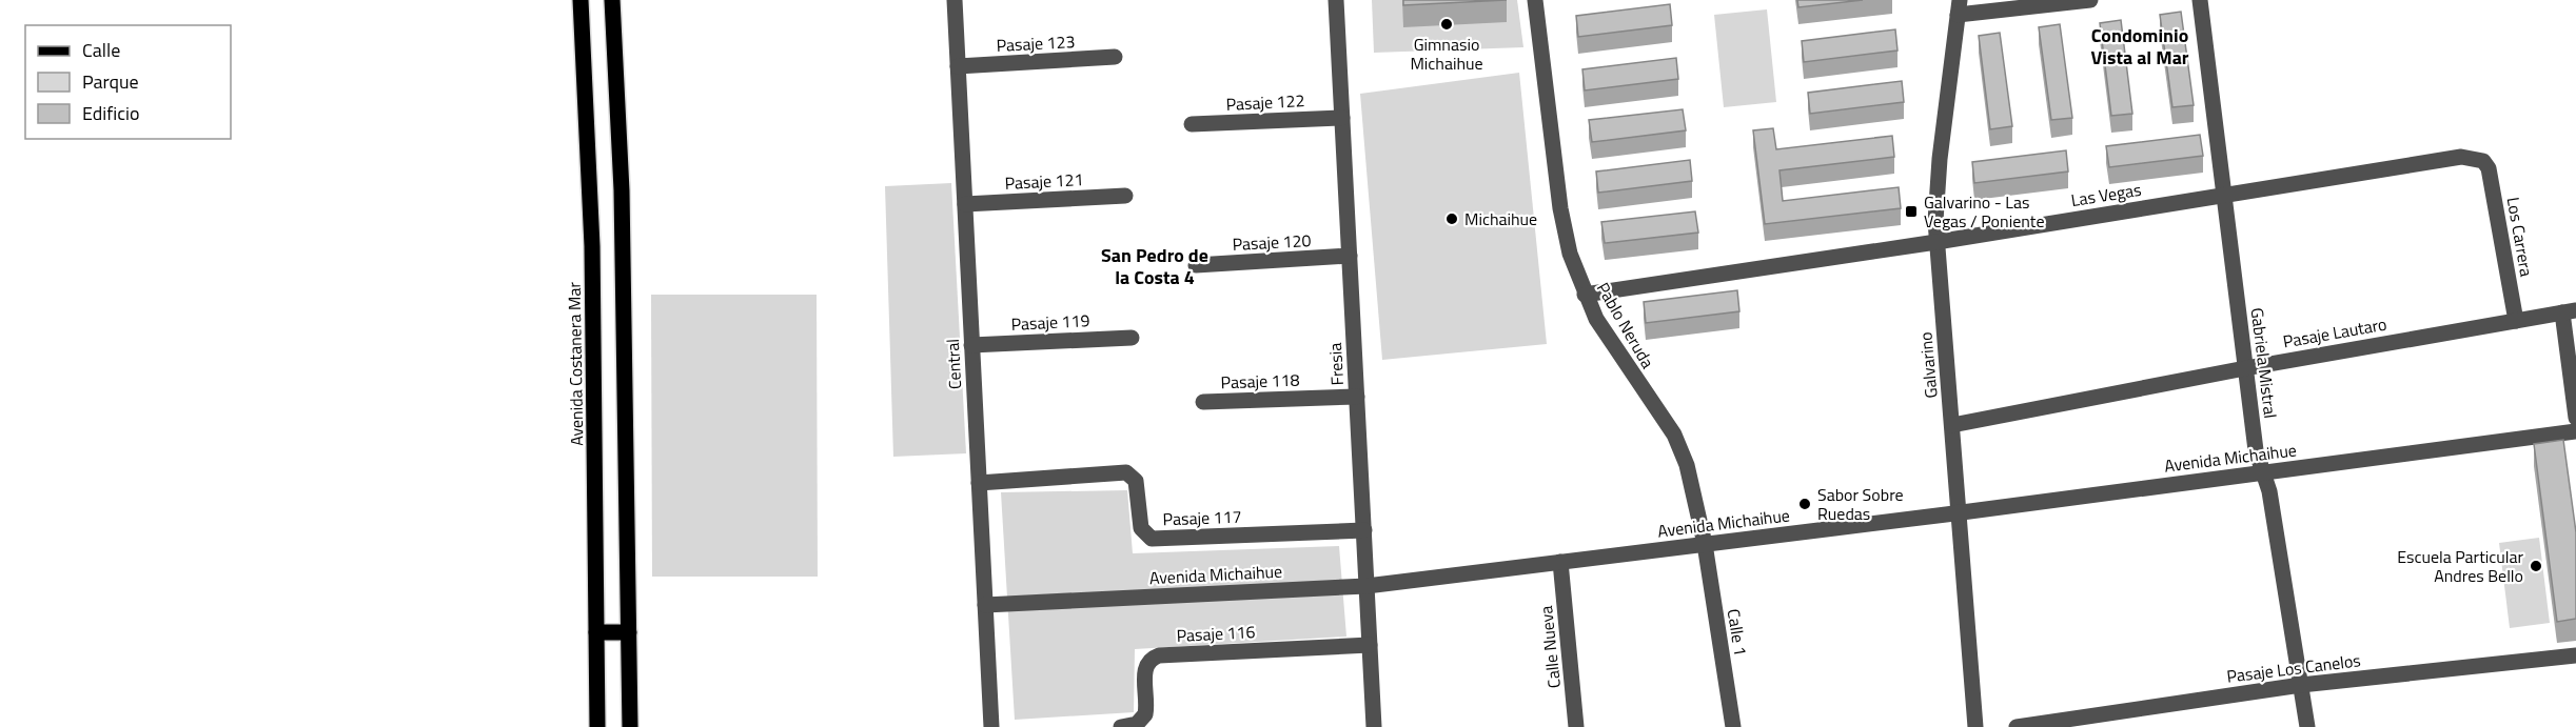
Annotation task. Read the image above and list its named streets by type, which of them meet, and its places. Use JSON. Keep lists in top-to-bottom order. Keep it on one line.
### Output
{"streets":{"main road":["Avenida Costanera Mar"],"street":["Pasaje 123","Pasaje 122","Pasaje 121","Las Vegas","Los Carrera","Pasaje 120","Pasaje 119","Pablo Neruda","Pasaje Lautaro","Gabriela Mistral","Central","Fresia","Galvarino","Pasaje 118","Avenida Michaihue","Pasaje 117","Calle 1","Pasaje 116","Calle Nueva","Pasaje Los Canelos"]},"crossings":[["Pasaje 123","Central"],["Pasaje 122","Fresia"],["Pasaje 121","Central"],["Las Vegas","Los Carrera"],["Las Vegas","Pablo Neruda"],["Las Vegas","Gabriela Mistral"],["Las Vegas","Galvarino"],["Los Carrera","Pasaje Lautaro"],["Pasaje 120","Fresia"],["Pasaje 119","Central"],["Pablo Neruda","Avenida Michaihue"],["Pablo Neruda","Calle 1"],["Pasaje Lautaro","Gabriela Mistral"],["Pasaje Lautaro","Galvarino"],["Gabriela Mistral","Avenida Michaihue"],["Gabriela Mistral","Pasaje Los Canelos"],["Central","Avenida Michaihue"],["Central","Pasaje 117"],["Fresia","Pasaje 118"],["Fresia","Avenida Michaihue"],["Fresia","Pasaje 117"],["Fresia","Pasaje 116"],["Galvarino","Avenida Michaihue"],["Avenida Michaihue","Calle 1"],["Avenida Michaihue","Calle Nueva"]],"districts":["Condominio Vista al Mar","San Pedro de la Costa 4"],"places":{"other":["Gimnasio Michaihue","Michaihue","Sabor Sobre Ruedas","Escuela Particular Andres Bello"],"transit":["Galvarino - Las Vegas / Poniente"]},"legend":["Calle","Parque","Edificio"]}
